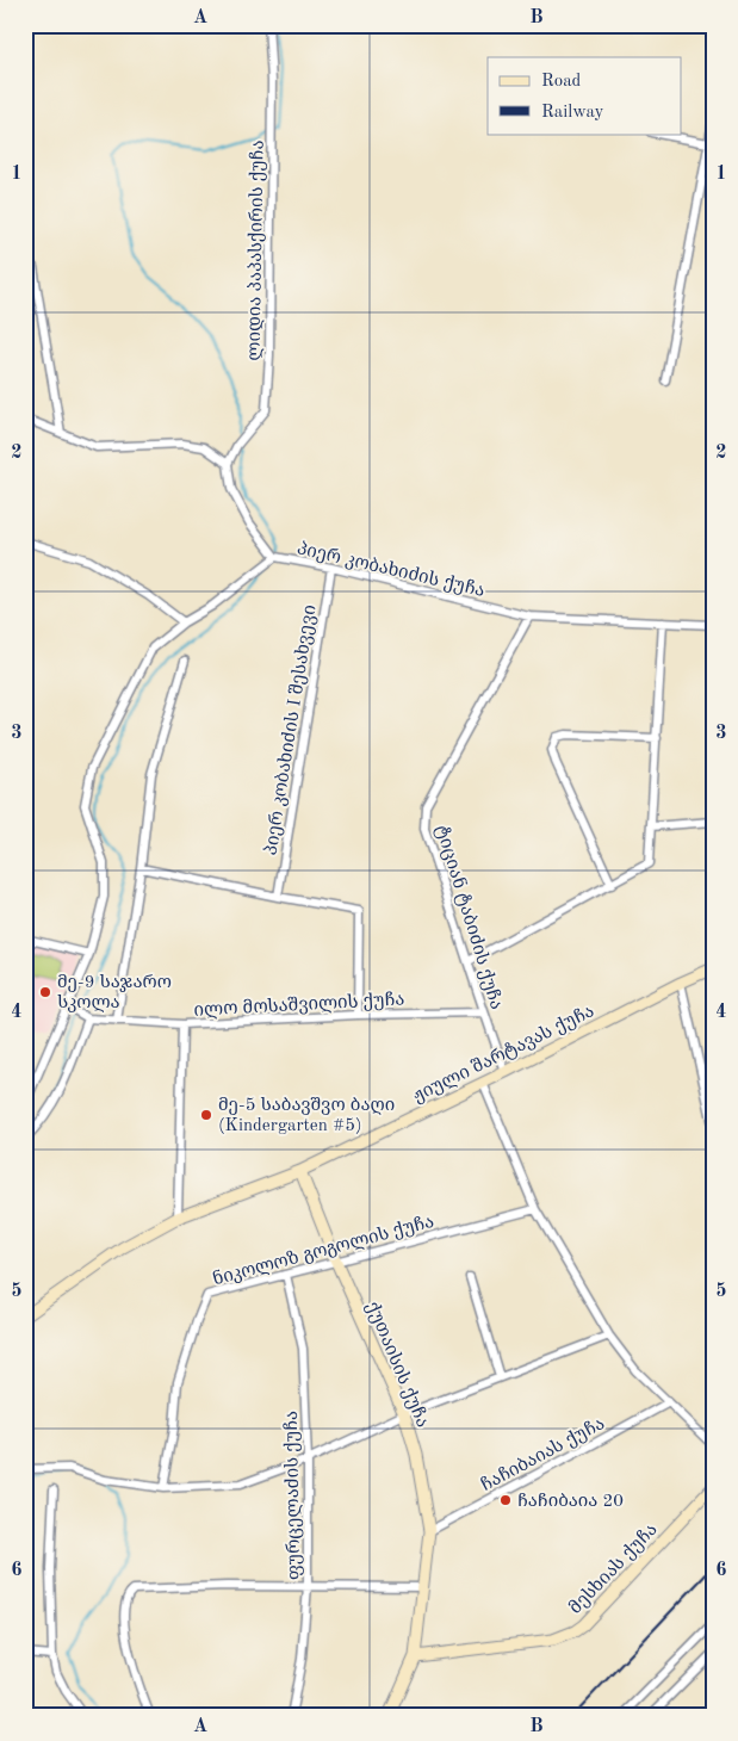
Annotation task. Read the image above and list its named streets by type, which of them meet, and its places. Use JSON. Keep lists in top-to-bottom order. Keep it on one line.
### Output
{"streets":{"street":["ლიდია პაპასქირის ქუჩა","პიერ კობახიძის ქუჩა","პიერ კობახიძის I შესახვევი","ტიციან ტაბიძის ქუჩა","ილო მოსაშვილის ქუჩა","ჟიული შარტავას ქუჩა","ნიკოლოზ გოგოლის ქუჩა","ქუთაისის ქუჩა","ჩაჩიბაიას ქუჩა","ფურცელაძის ქუჩა","მესხიას ქუჩა"]},"crossings":[["პიერ კობახიძის ქუჩა","პიერ კობახიძის I შესახვევი"],["პიერ კობახიძის ქუჩა","ტიციან ტაბიძის ქუჩა"],["ტიციან ტაბიძის ქუჩა","ილო მოსაშვილის ქუჩა"],["ტიციან ტაბიძის ქუჩა","ჟიული შარტავას ქუჩა"],["ჟიული შარტავას ქუჩა","ქუთაისის ქუჩა"],["ნიკოლოზ გოგოლის ქუჩა","ქუთაისის ქუჩა"],["ნიკოლოზ გოგოლის ქუჩა","ფურცელაძის ქუჩა"],["ქუთაისის ქუჩა","ჩაჩიბაიას ქუჩა"],["ქუთაისის ქუჩა","მესხიას ქუჩა"]],"places":["მე-9 საჯარო სკოლა","მე-5 საბავშვო ბაღი (Kindergarten #5)","ჩაჩიბაია 20"],"legend":["Road","Railway"],"grid":{"columns":["A","B"],"rows":["1","2","3","4","5","6"]}}
